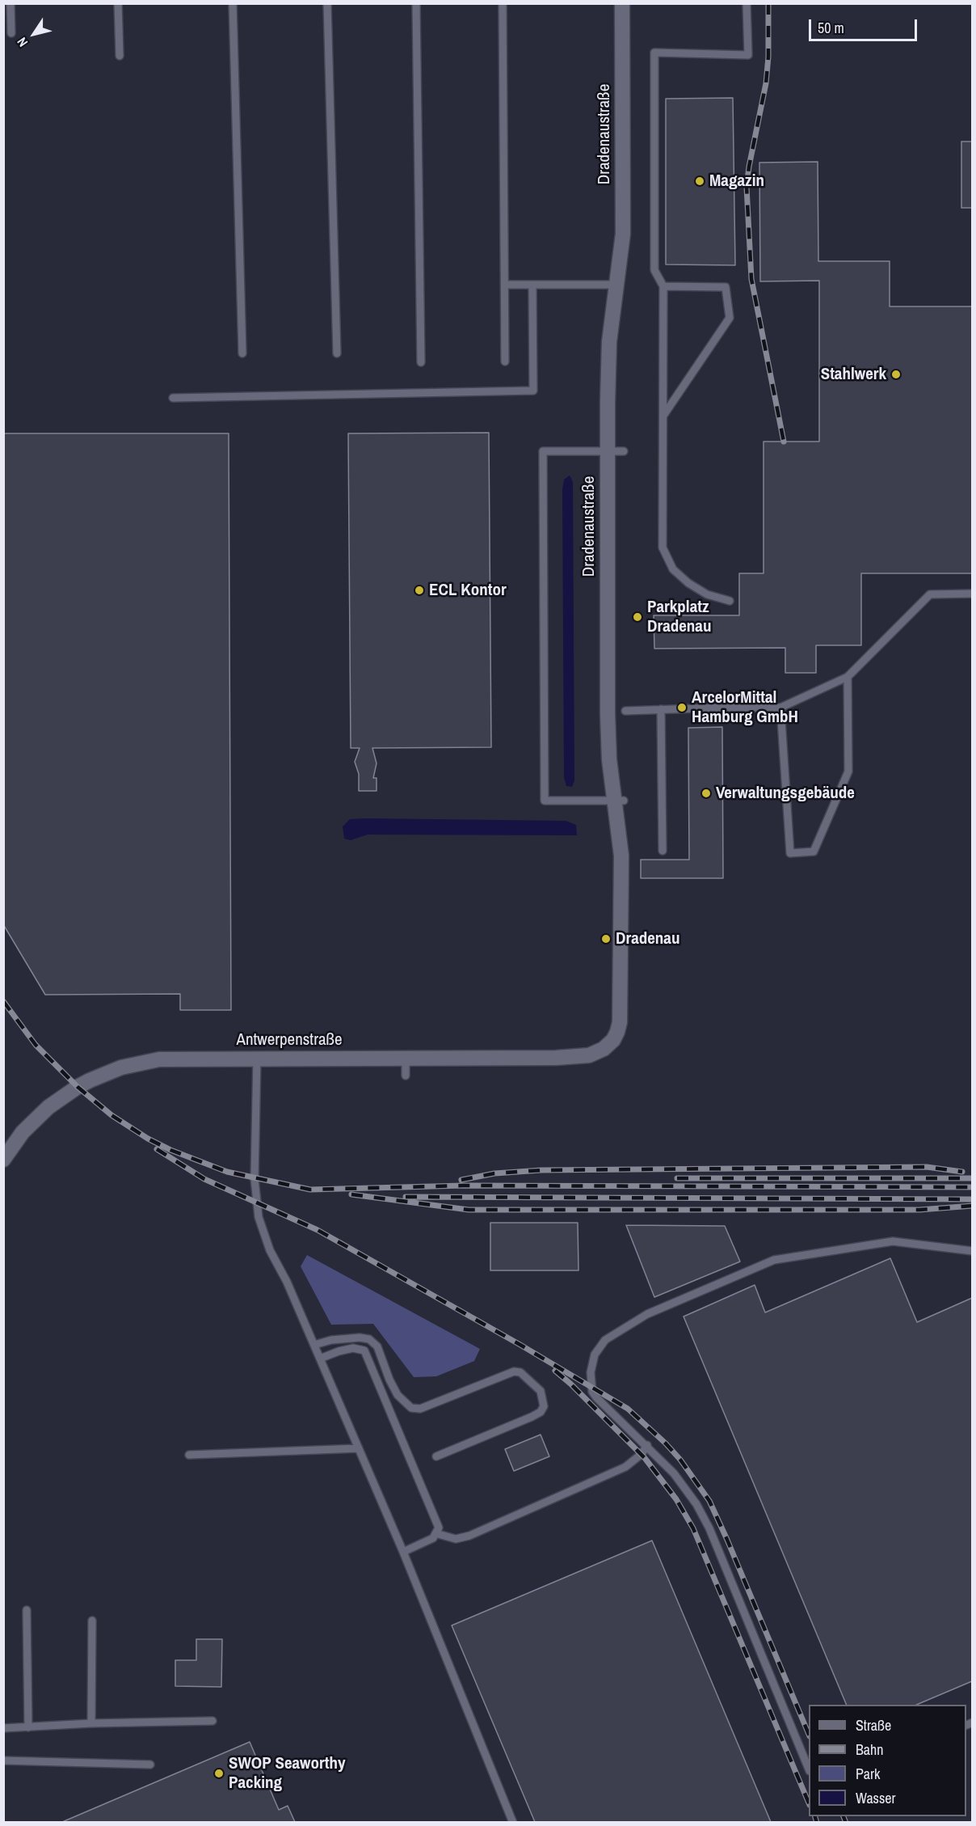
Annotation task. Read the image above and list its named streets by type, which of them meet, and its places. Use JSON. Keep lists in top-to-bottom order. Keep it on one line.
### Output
{"streets":{"street":["Dradenaustraße","Antwerpenstraße"]},"crossings":[["Dradenaustraße","Antwerpenstraße"]],"places":["Magazin","Stahlwerk","ECL Kontor","Parkplatz Dradenau","ArcelorMittal Hamburg GmbH","Verwaltungsgebäude","Dradenau","SWOP Seaworthy Packing"],"legend":["Straße","Bahn","Park","Wasser"],"scale_bar":"50 m","north":"bottom left"}
